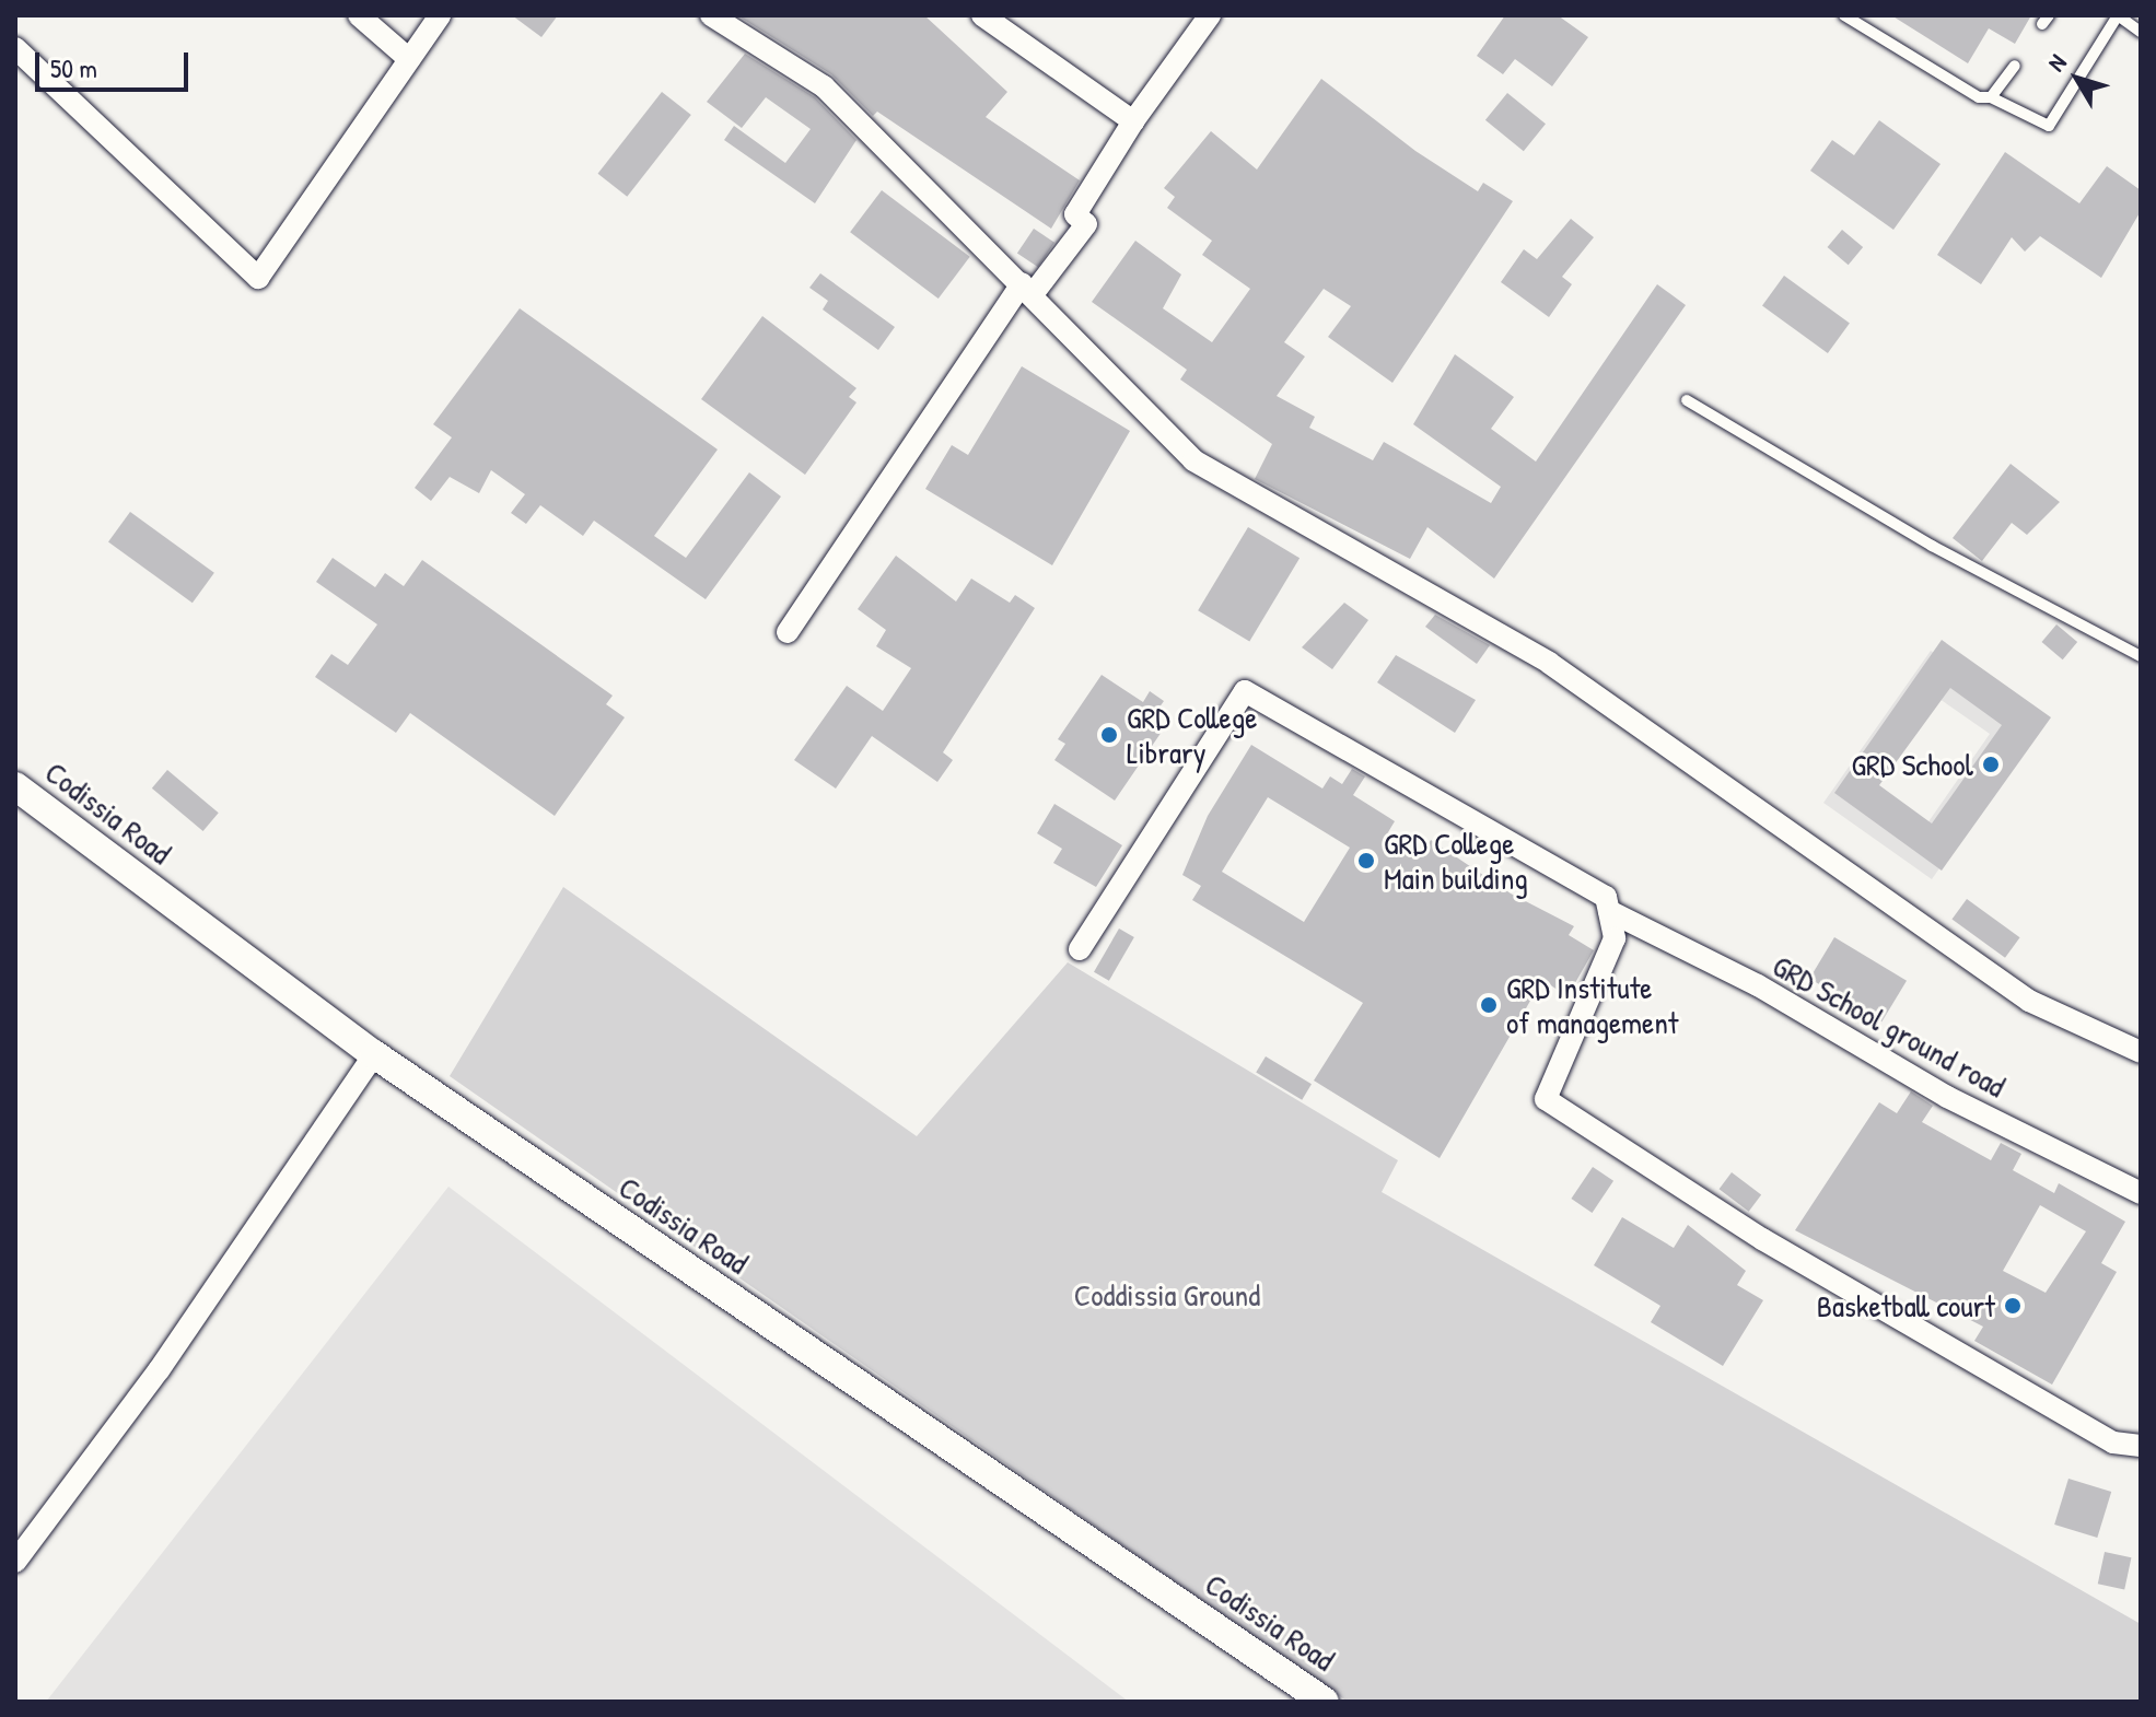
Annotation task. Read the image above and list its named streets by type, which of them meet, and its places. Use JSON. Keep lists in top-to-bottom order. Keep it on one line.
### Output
{"streets":{"street":["Codissia Road","GRD School ground road"]},"parks":["Coddissia Ground"],"places":["GRD College Library","GRD School","GRD College Main building","GRD Institute of management","Basketball court"],"scale_bar":"50 m","north":"top left"}
